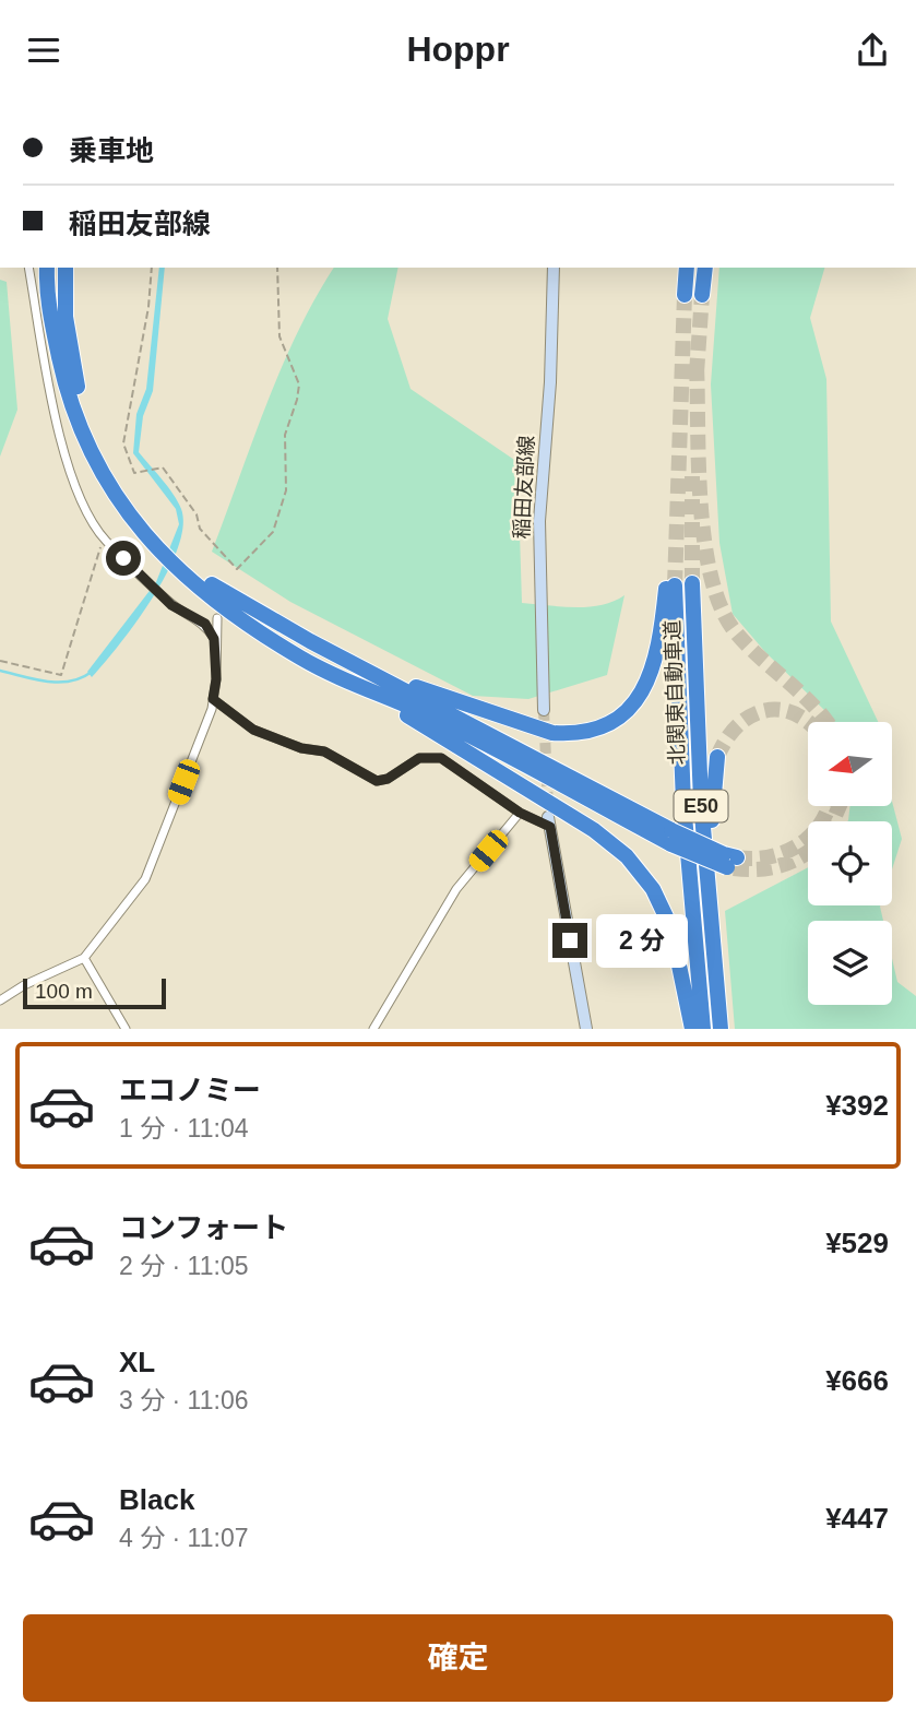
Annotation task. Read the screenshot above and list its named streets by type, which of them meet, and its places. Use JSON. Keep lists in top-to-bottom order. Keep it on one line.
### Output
{"streets":{"highway":["北関東自動車道","E50"],"main road":["稲田友部線"]},"scale_bar":"100 m","north":"left","page":{"header":"Hoppr","banner":["乗車地","稲田友部線"],"bubble":"2 分","scale":"100 m","list":[{"name":"エコノミー","note":"1 分 · 11:04","value":"¥392"},{"name":"コンフォート","note":"2 分 · 11:05","value":"¥529"},{"name":"XL","note":"3 分 · 11:06","value":"¥666"},{"name":"Black","note":"4 分 · 11:07","value":"¥447"}],"buttons":"確定"}}
